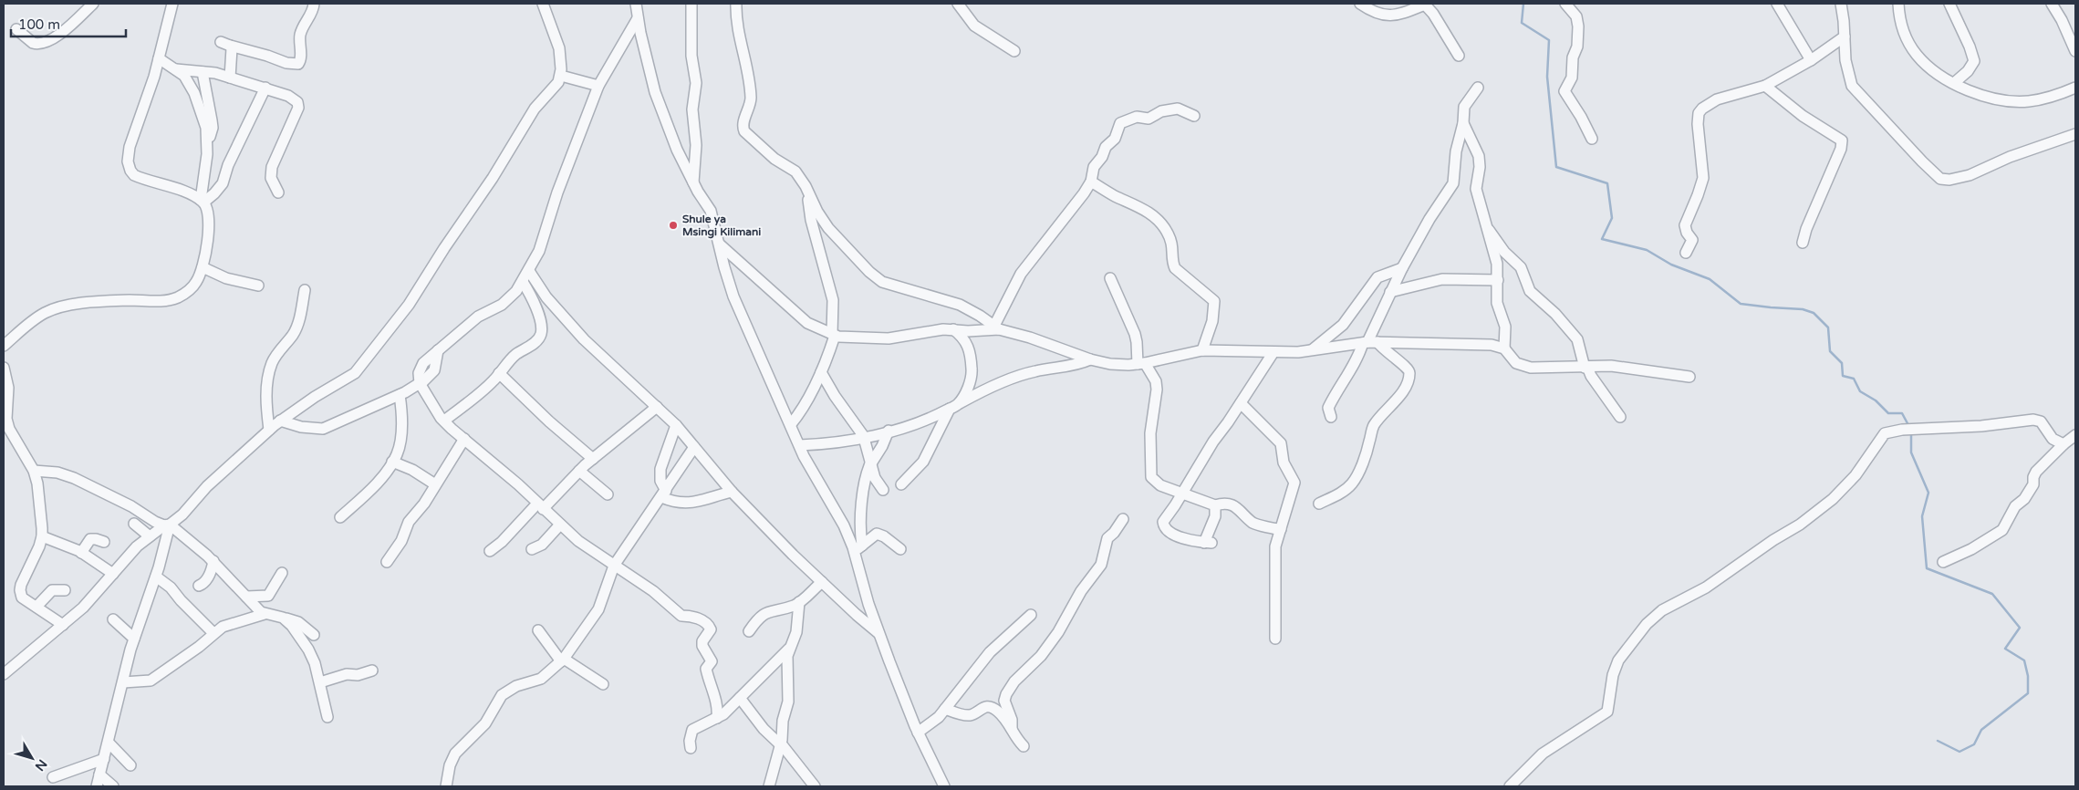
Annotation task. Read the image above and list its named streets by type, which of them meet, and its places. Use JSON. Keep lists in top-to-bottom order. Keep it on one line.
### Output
{"places":["Shule ya Msingi Kilimani"],"scale_bar":"100 m","north":"bottom right"}
